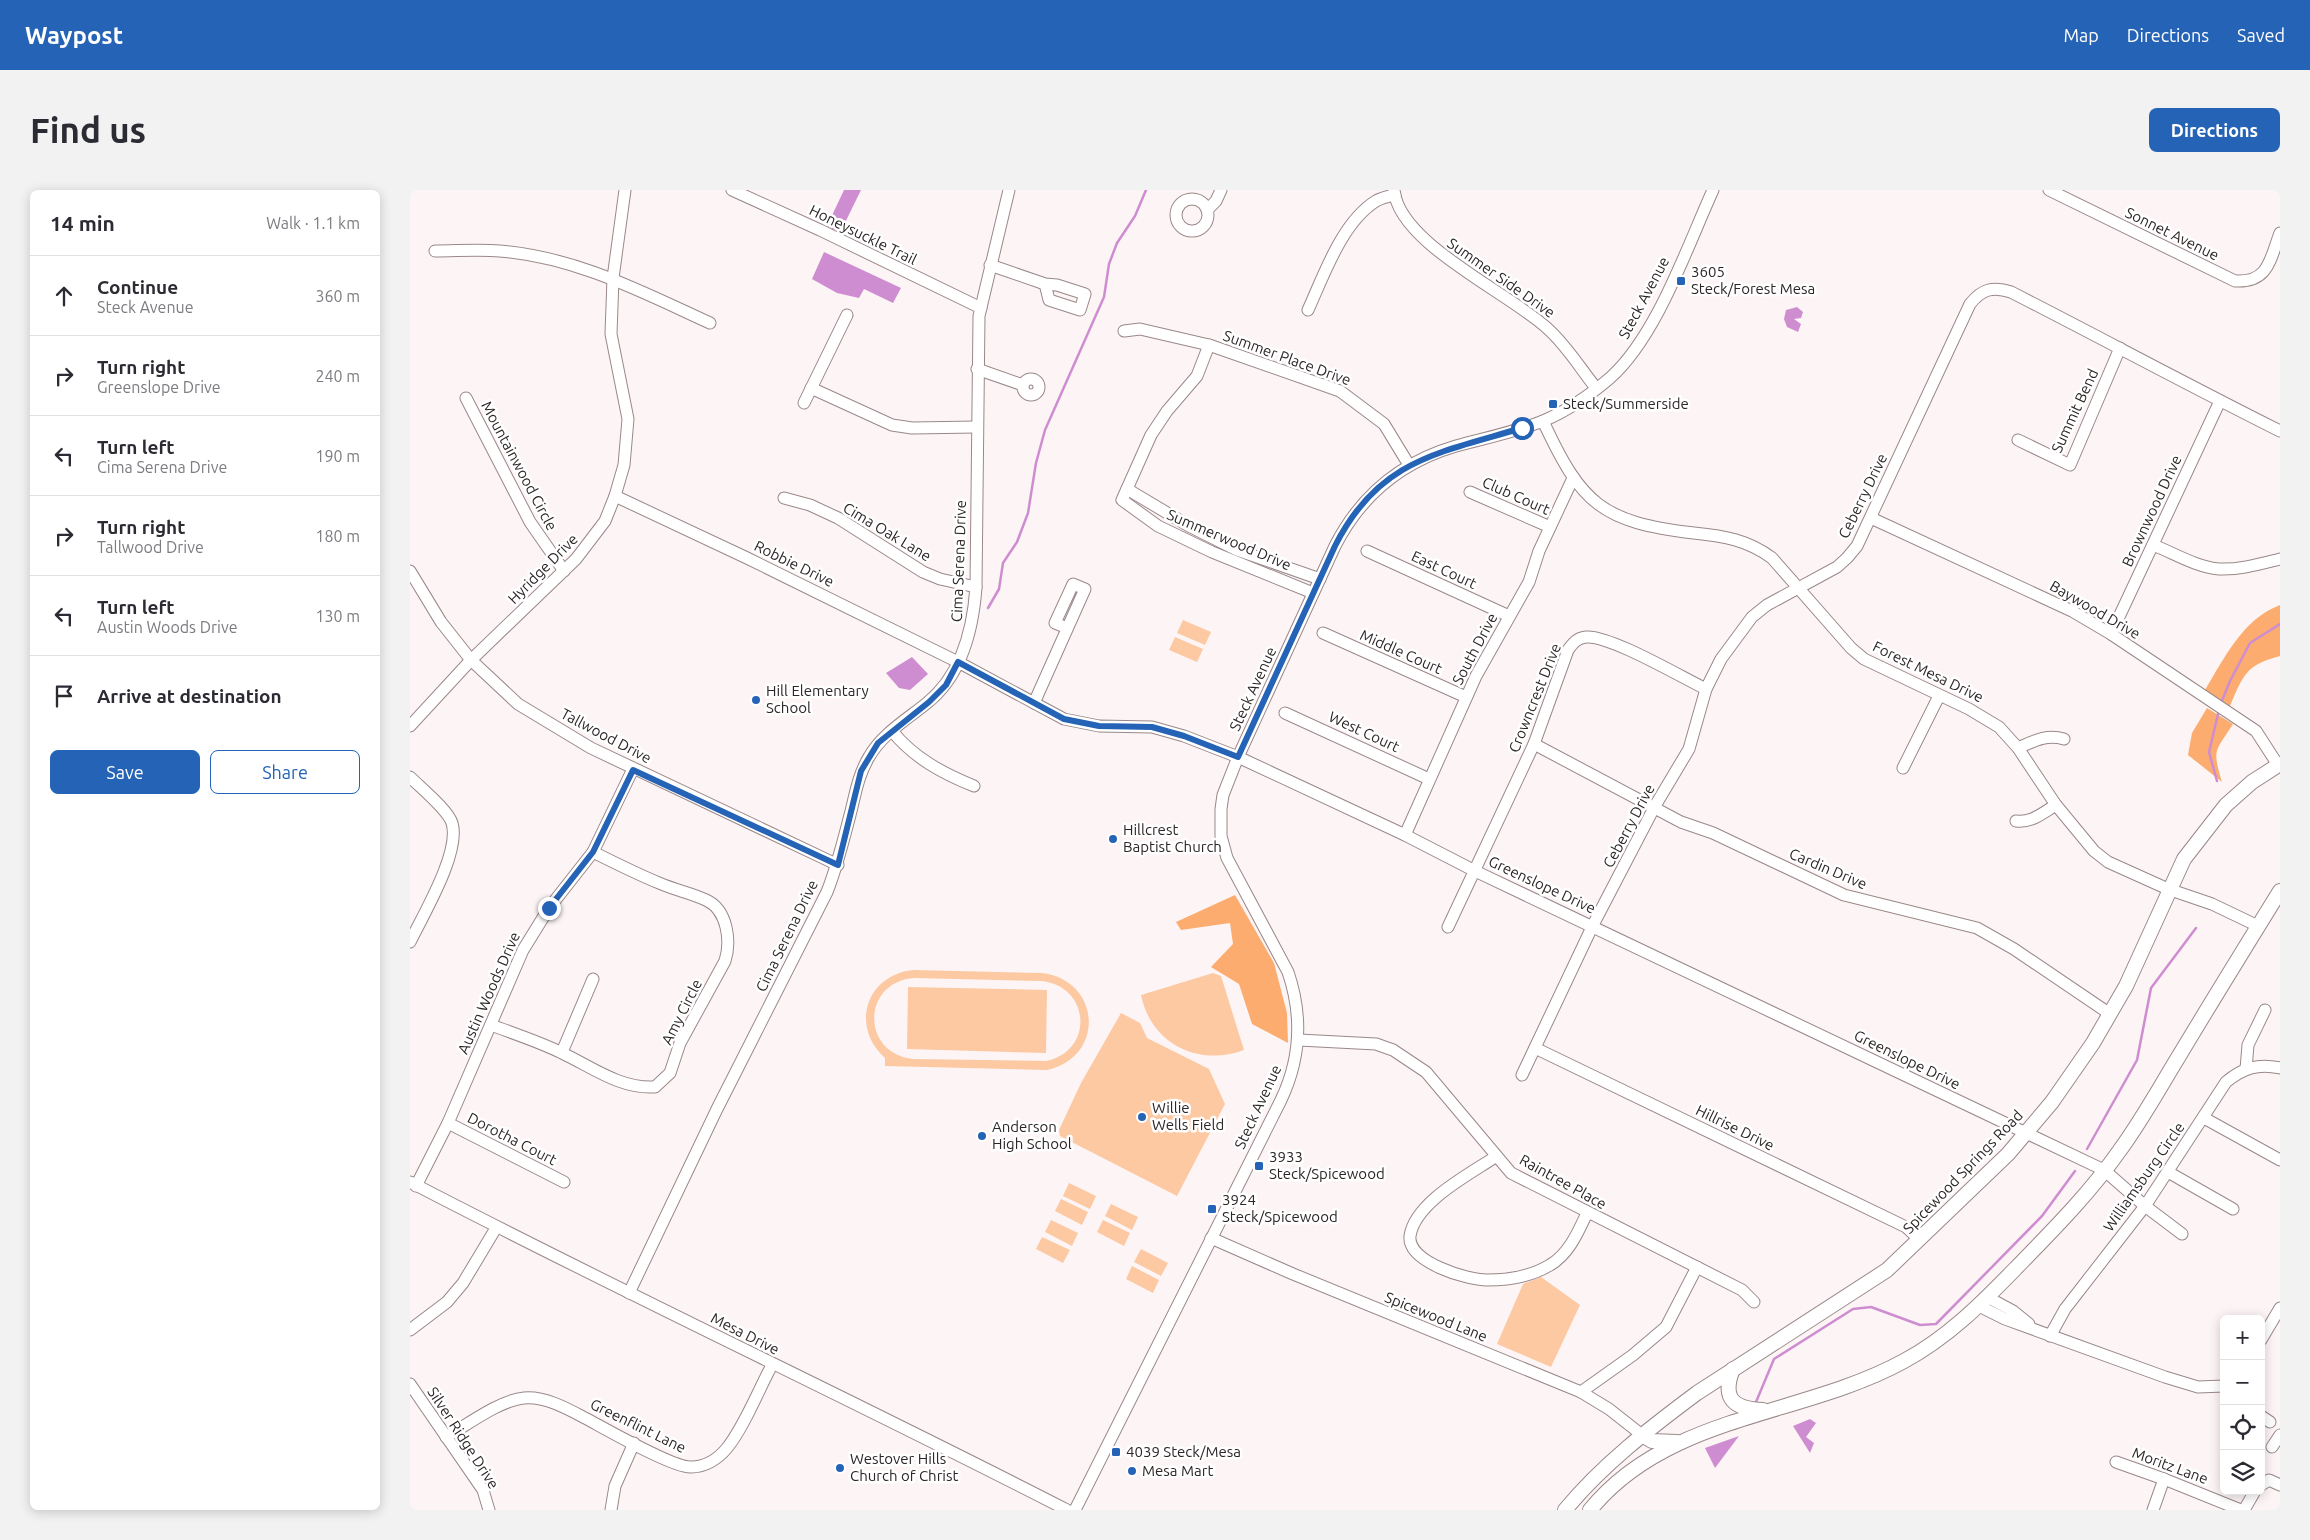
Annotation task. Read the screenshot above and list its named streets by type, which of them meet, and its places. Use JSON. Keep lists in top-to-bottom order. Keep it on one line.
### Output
{"streets":{"main road":["Spicewood Springs Road"],"street":["Sonnet Avenue","Honeysuckle Trail","Summer Side Drive","Steck Avenue","Summer Place Drive","Summit Bend","Mountainwood Circle","Club Court","Ceberry Drive","Brownwood Drive","Cima Oak Lane","Summerwood Drive","Cima Serena Drive","Robbie Drive","Hyridge Drive","East Court","Baywood Drive","South Drive","Middle Court","Forest Mesa Drive","Crowncrest Drive","West Court","Tallwood Drive","Cardin Drive","Greenslope Drive","Austin Woods Drive","Amy Circle","Hillrise Drive","Dorotha Court","Williamsburg Circle","Raintree Place","Spicewood Lane","Mesa Drive","Greenflint Lane","Silver Ridge Drive","Moritz Lane"]},"crossings":[["Honeysuckle Trail","Cima Serena Drive"],["Summer Side Drive","Steck Avenue"],["Steck Avenue","Summer Place Drive"],["Steck Avenue","Summerwood Drive"],["Steck Avenue","Forest Mesa Drive"],["Steck Avenue","Greenslope Drive"],["Steck Avenue","Raintree Place"],["Steck Avenue","Spicewood Lane"],["Summit Bend","Ceberry Drive"],["Mountainwood Circle","Hyridge Drive"],["Club Court","South Drive"],["Ceberry Drive","Brownwood Drive"],["Ceberry Drive","Baywood Drive"],["Ceberry Drive","Forest Mesa Drive"],["Ceberry Drive","Crowncrest Drive"],["Ceberry Drive","Cardin Drive"],["Ceberry Drive","Greenslope Drive"],["Ceberry Drive","Hillrise Drive"],["Brownwood Drive","Baywood Drive"],["Cima Oak Lane","Cima Serena Drive"],["Cima Serena Drive","Robbie Drive"],["Cima Serena Drive","Tallwood Drive"],["Cima Serena Drive","Greenslope Drive"],["Cima Serena Drive","Mesa Drive"],["Robbie Drive","Hyridge Drive"],["Robbie Drive","Greenslope Drive"],["Hyridge Drive","Tallwood Drive"],["East Court","South Drive"],["Baywood Drive","Spicewood Springs Road"],["South Drive","Middle Court"],["South Drive","Forest Mesa Drive"],["South Drive","West Court"],["South Drive","Greenslope Drive"],["Forest Mesa Drive","Spicewood Springs Road"],["Crowncrest Drive","Cardin Drive"],["Crowncrest Drive","Greenslope Drive"],["Tallwood Drive","Austin Woods Drive"],["Cardin Drive","Spicewood Springs Road"],["Greenslope Drive","Spicewood Springs Road"],["Greenslope Drive","Williamsburg Circle"],["Austin Woods Drive","Amy Circle"],["Austin Woods Drive","Dorotha Court"],["Austin Woods Drive","Mesa Drive"],["Hillrise Drive","Spicewood Springs Road"],["Spicewood Springs Road","Spicewood Lane"],["Mesa Drive","Greenflint Lane"],["Greenflint Lane","Silver Ridge Drive"]],"places":{"transit":["3605 Steck/Forest Mesa","Steck/Summerside","3933 Steck/Spicewood","3924 Steck/Spicewood","4039 Steck/Mesa"],"other":["Hill Elementary School","Hillcrest Baptist Church","Willie Wells Field","Anderson High School","Westover Hills Church of Christ","Mesa Mart"]},"page":{"header":"Waypost","nav":["Map","Directions","Saved"],"buttons":["Directions",["Save","Share"]],"title":"Find us","heading":["14 min","Walk · 1.1 km"],"list":[["Continue","Steck Avenue","360 m"],["Turn right","Greenslope Drive","240 m"],["Turn left","Cima Serena Drive","190 m"],["Turn right","Tallwood Drive","180 m"],["Turn left","Austin Woods Drive","130 m"],"Arrive at destination"],"map_buttons":["+","−"]}}
